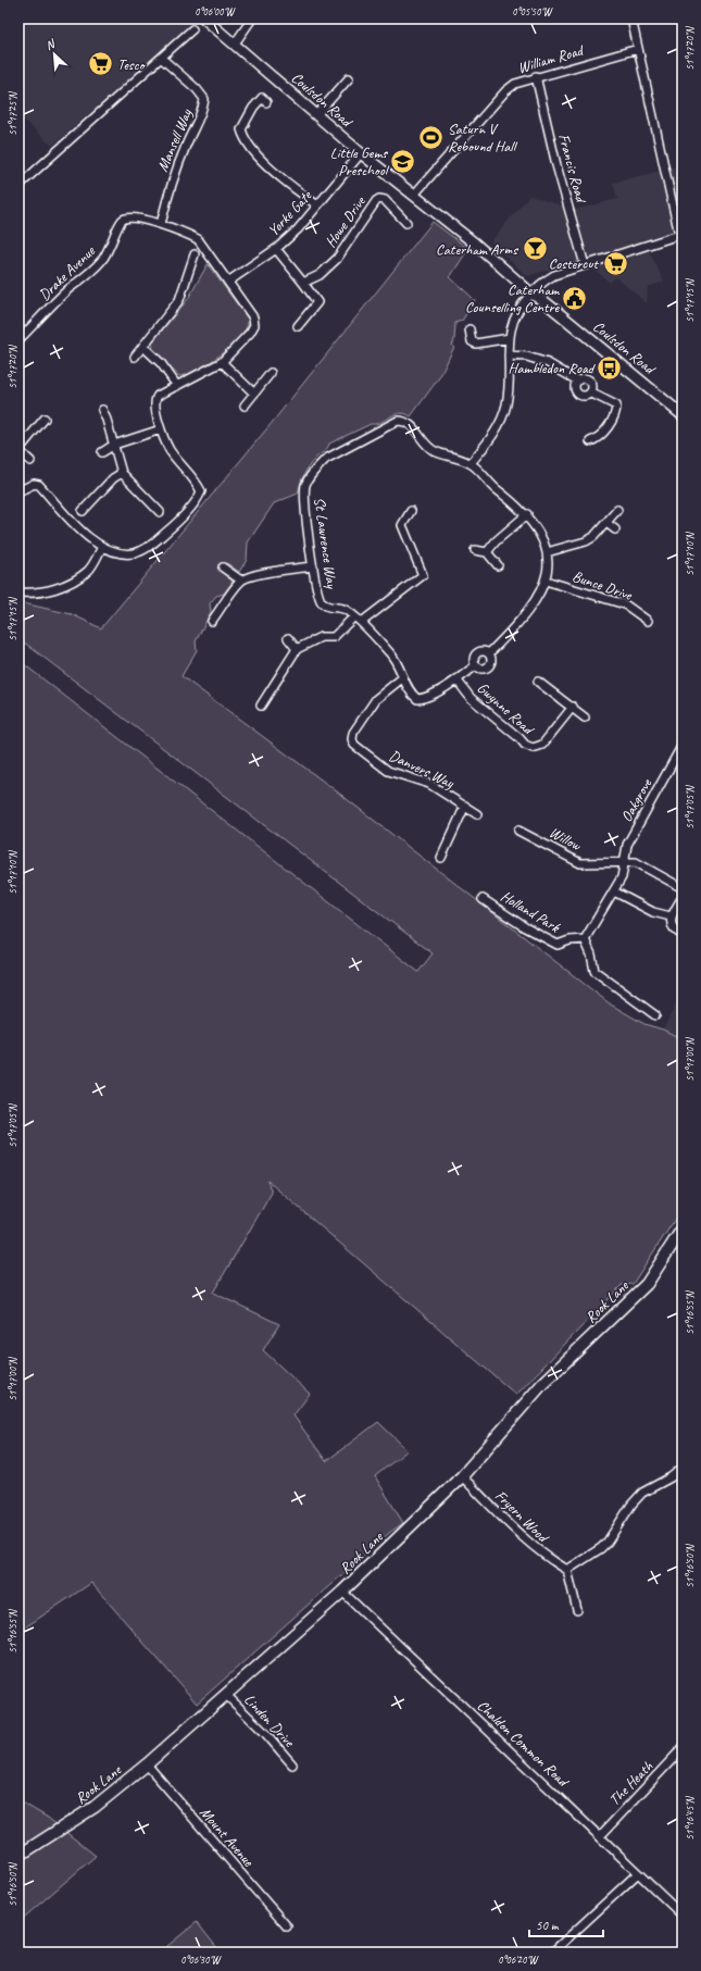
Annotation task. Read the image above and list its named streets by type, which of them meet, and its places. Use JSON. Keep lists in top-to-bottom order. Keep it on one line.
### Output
{"streets":{"main road":["Rook Lane"],"street":["William Road","Coulsdon Road","Mansell Way","Francis Road","Yorke Gate","Howe Drive","Drake Avenue","St Lawrence Way","Bunce Drive","Gwynne Road","Danvers Way","Oakgrove","Willow","Holland Park","Fryern Wood","Linden Drive","Chaldon Common Road","The Heath","Mount Avenue"]},"crossings":[["William Road","Coulsdon Road"],["William Road","Francis Road"],["Coulsdon Road","Yorke Gate"],["Mansell Way","Drake Avenue"],["Yorke Gate","Drake Avenue"],["St Lawrence Way","Bunce Drive"],["St Lawrence Way","Gwynne Road"],["St Lawrence Way","Danvers Way"],["Oakgrove","Willow"],["Oakgrove","Holland Park"],["Rook Lane","Fryern Wood"],["Rook Lane","Linden Drive"],["Rook Lane","Chaldon Common Road"],["Rook Lane","Mount Avenue"],["Chaldon Common Road","The Heath"]],"places":{"supermarket":["Tesco","Costercut"],"sports":["Saturn V Rebound Hall"],"school or university":["Little Gems Preschool"],"bar":["Caterham Arms"],"public building":["Caterham Counselling Centre"],"bus stop":["Hambledon Road"]},"scale_bar":"50 m","north":"top left","coordinates":["0°06'00\"W","0°05'50\"W","51°17'20\"N","51°17'25\"N","51°17'15\"N","51°17'10\"N","51°17'05\"N","51°17'00\"N","51°16'55\"N","51°16'50\"N","51°16'45\"N","0°06'30\"W","0°06'20\"W"]}
